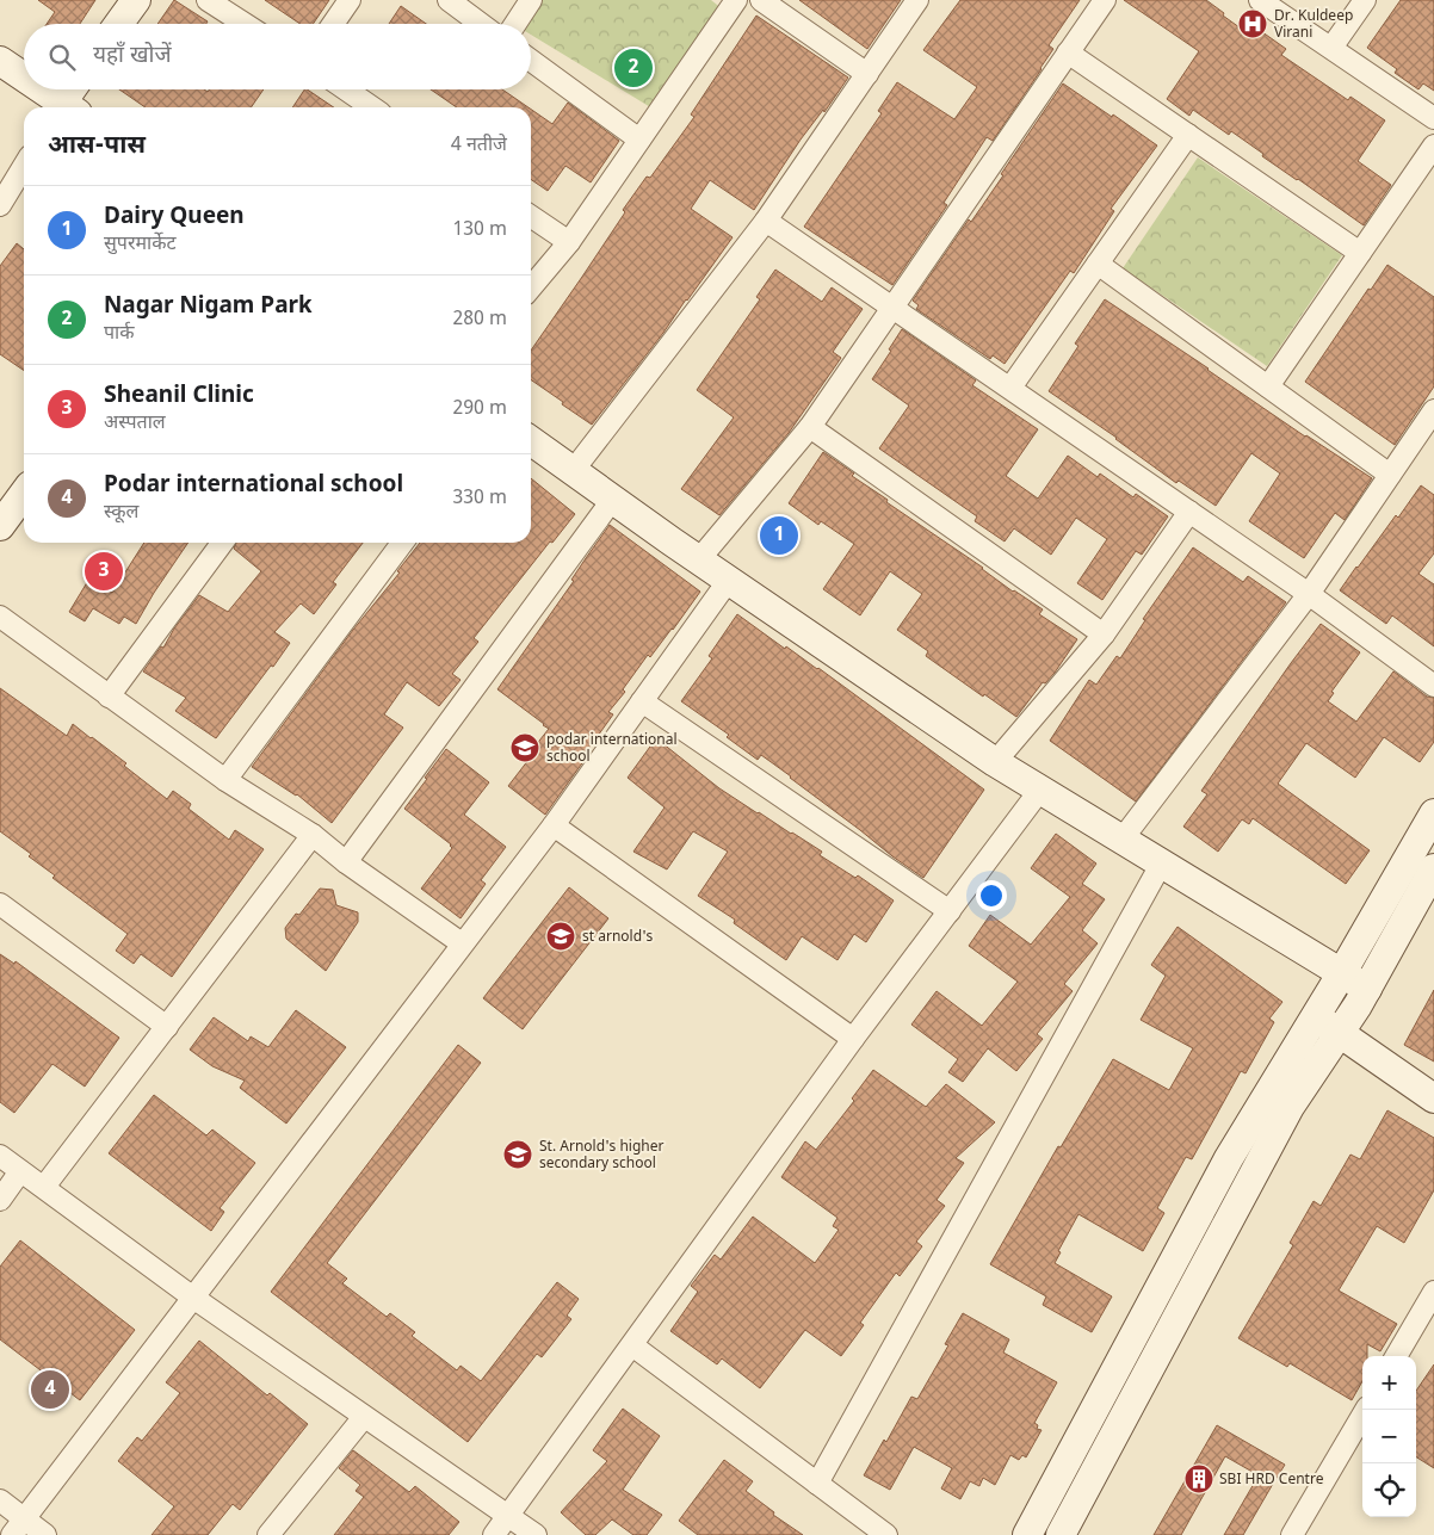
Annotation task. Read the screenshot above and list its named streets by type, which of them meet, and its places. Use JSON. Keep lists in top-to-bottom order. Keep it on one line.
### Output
{"places":{"hospital":["Dr. Kuldeep Virani"],"school or university":["podar international school","st arnold's","St. Arnold's higher secondary school"],"building":["SBI HRD Centre"]},"page":{"search":"यहाँ खोजें","pins":["2","1","3","4"],"heading":["आस-पास","4 नतीजे"],"list":[{"mark":"1","name":"Dairy Queen","note":"सुपरमार्केट","value":"130 m"},{"mark":"2","name":"Nagar Nigam Park","note":"पार्क","value":"280 m"},{"mark":"3","name":"Sheanil Clinic","note":"अस्पताल","value":"290 m"},{"mark":"4","name":"Podar international school","note":"स्कूल","value":"330 m"}],"map_buttons":["+","−"]}}
